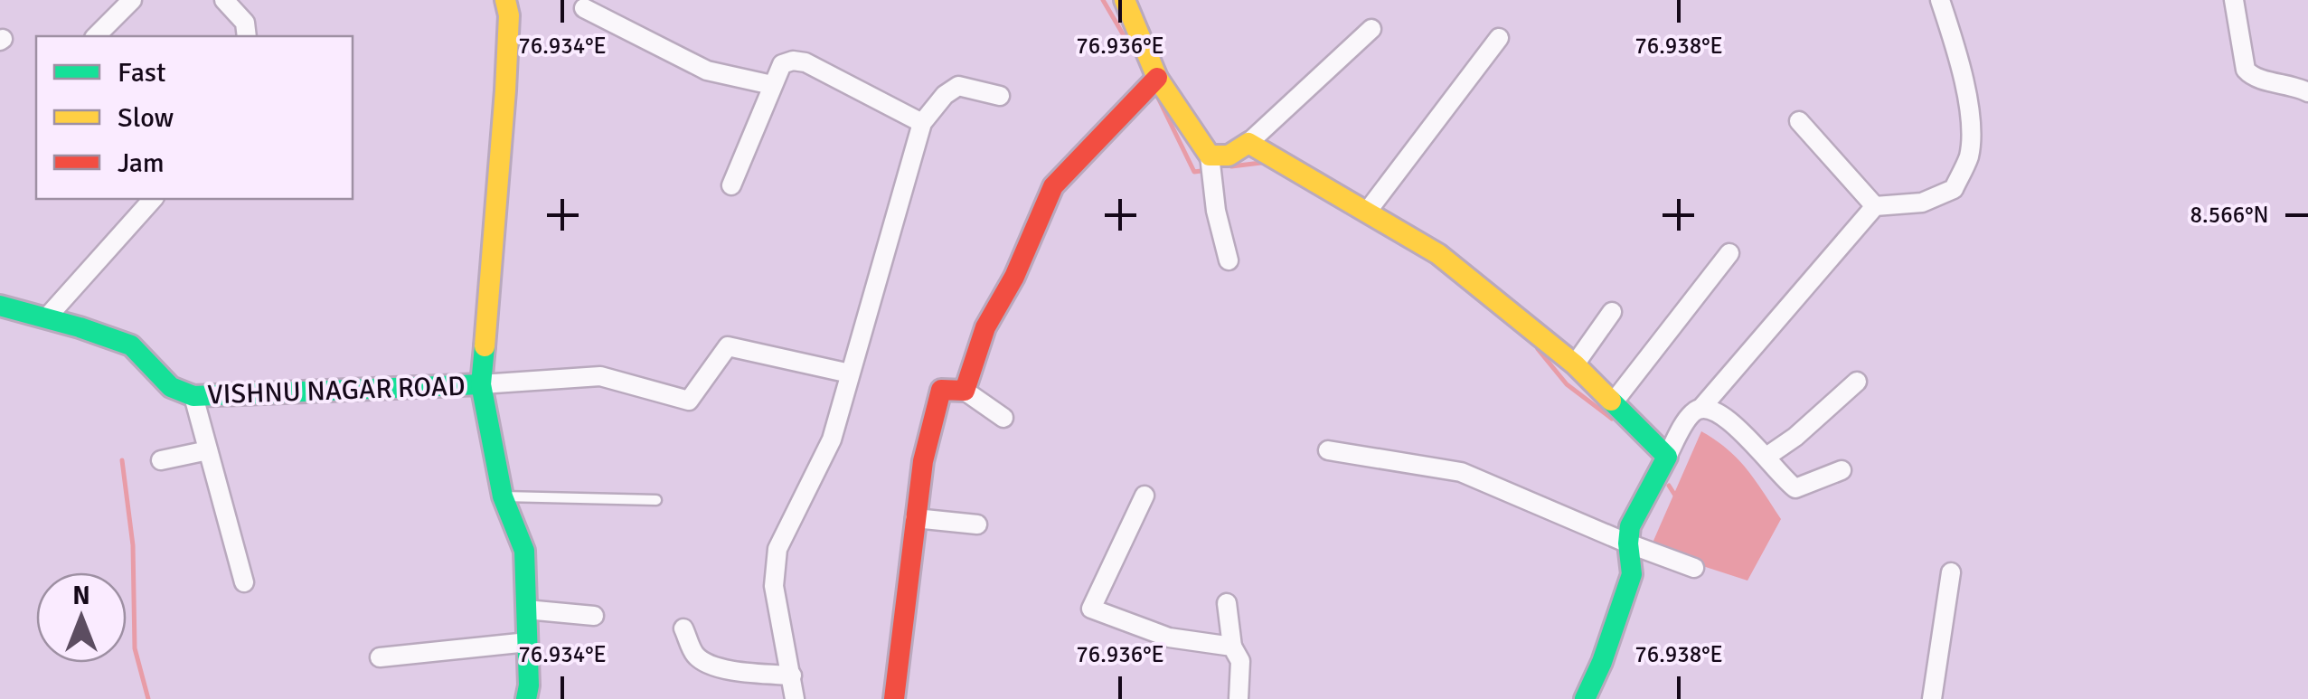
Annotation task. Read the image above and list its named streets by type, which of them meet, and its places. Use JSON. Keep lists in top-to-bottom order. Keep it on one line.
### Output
{"streets":{"street":["VISHNU NAGAR ROAD"]},"legend":["Fast","Slow","Jam"],"north":"top","coordinates":["76.934°E","76.936°E","76.938°E","8.566°N"]}
